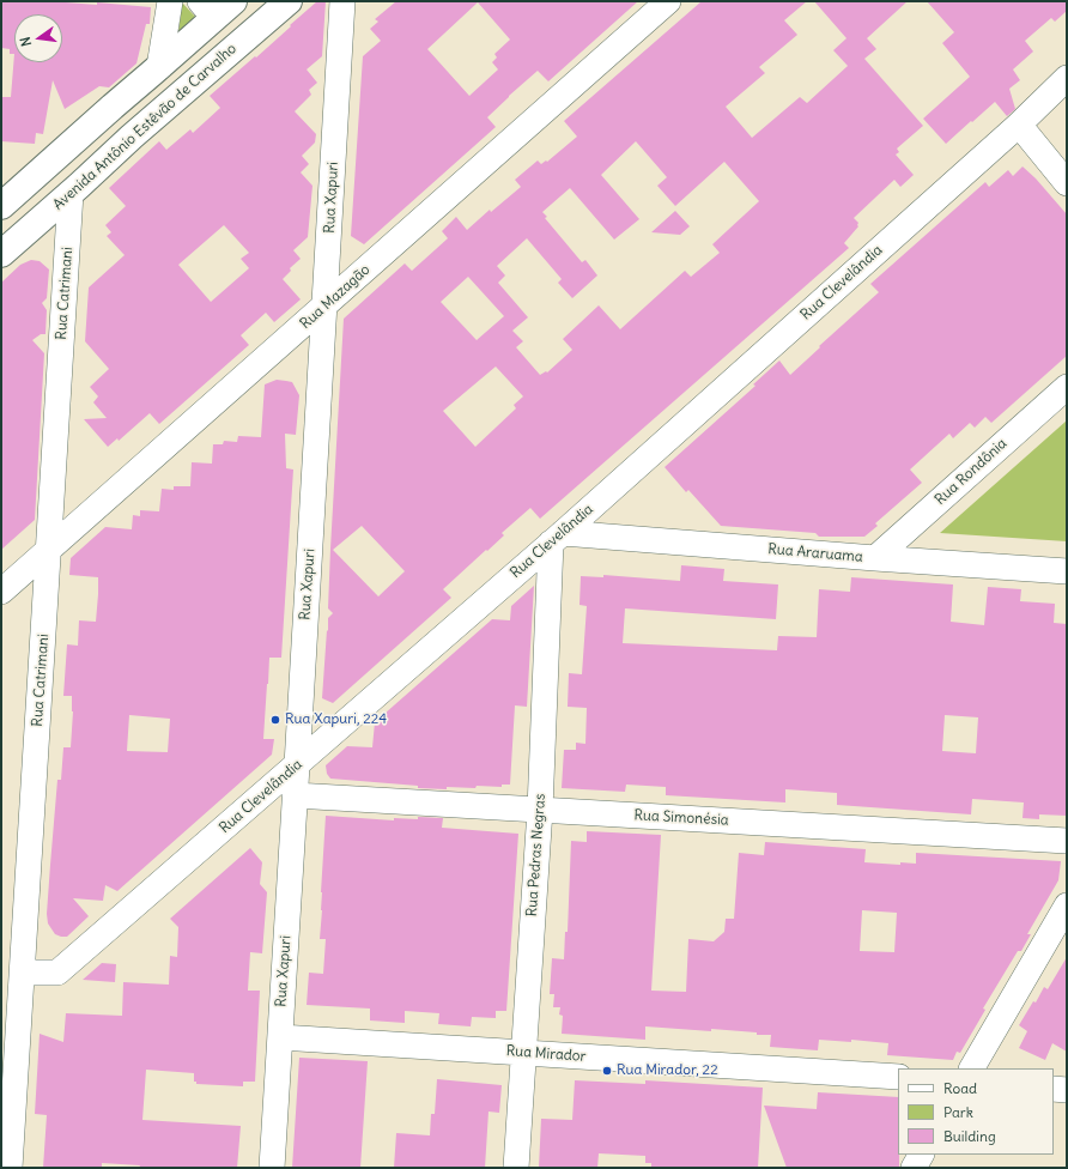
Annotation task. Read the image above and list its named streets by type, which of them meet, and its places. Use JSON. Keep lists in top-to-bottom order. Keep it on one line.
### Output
{"streets":{"street":["Avenida Antônio Estêvão de Carvalho","Rua Xapuri","Rua Clevelândia","Rua Catrimani","Rua Mazagão","Rua Rondônia","Rua Araruama","Rua Simonésia","Rua Pedras Negras","Rua Mirador"]},"crossings":[["Avenida Antônio Estêvão de Carvalho","Rua Catrimani"],["Rua Xapuri","Rua Clevelândia"],["Rua Xapuri","Rua Mazagão"],["Rua Xapuri","Rua Simonésia"],["Rua Xapuri","Rua Mirador"],["Rua Clevelândia","Rua Catrimani"],["Rua Clevelândia","Rua Araruama"],["Rua Clevelândia","Rua Pedras Negras"],["Rua Catrimani","Rua Mazagão"],["Rua Rondônia","Rua Araruama"],["Rua Araruama","Rua Pedras Negras"],["Rua Simonésia","Rua Pedras Negras"],["Rua Pedras Negras","Rua Mirador"]],"places":["Rua Xapuri, 224","Rua Mirador, 22"],"legend":["Road","Park","Building"],"north":"left"}
